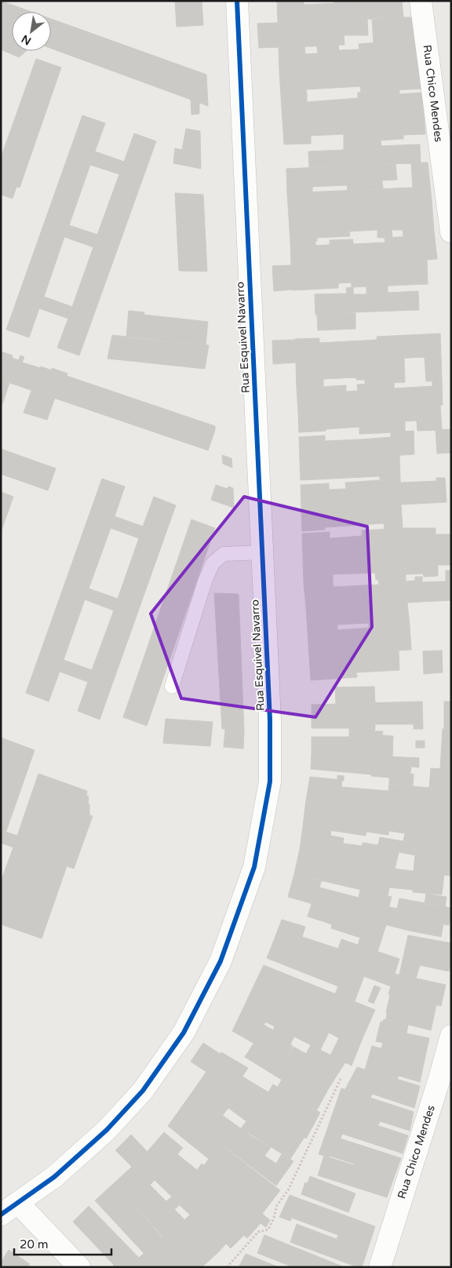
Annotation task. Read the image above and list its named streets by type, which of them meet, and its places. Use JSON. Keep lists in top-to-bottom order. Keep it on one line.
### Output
{"streets":{"street":["Rua Chico Mendes","Rua Esquivel Navarro"]},"scale_bar":"20 m","north":"bottom left"}
